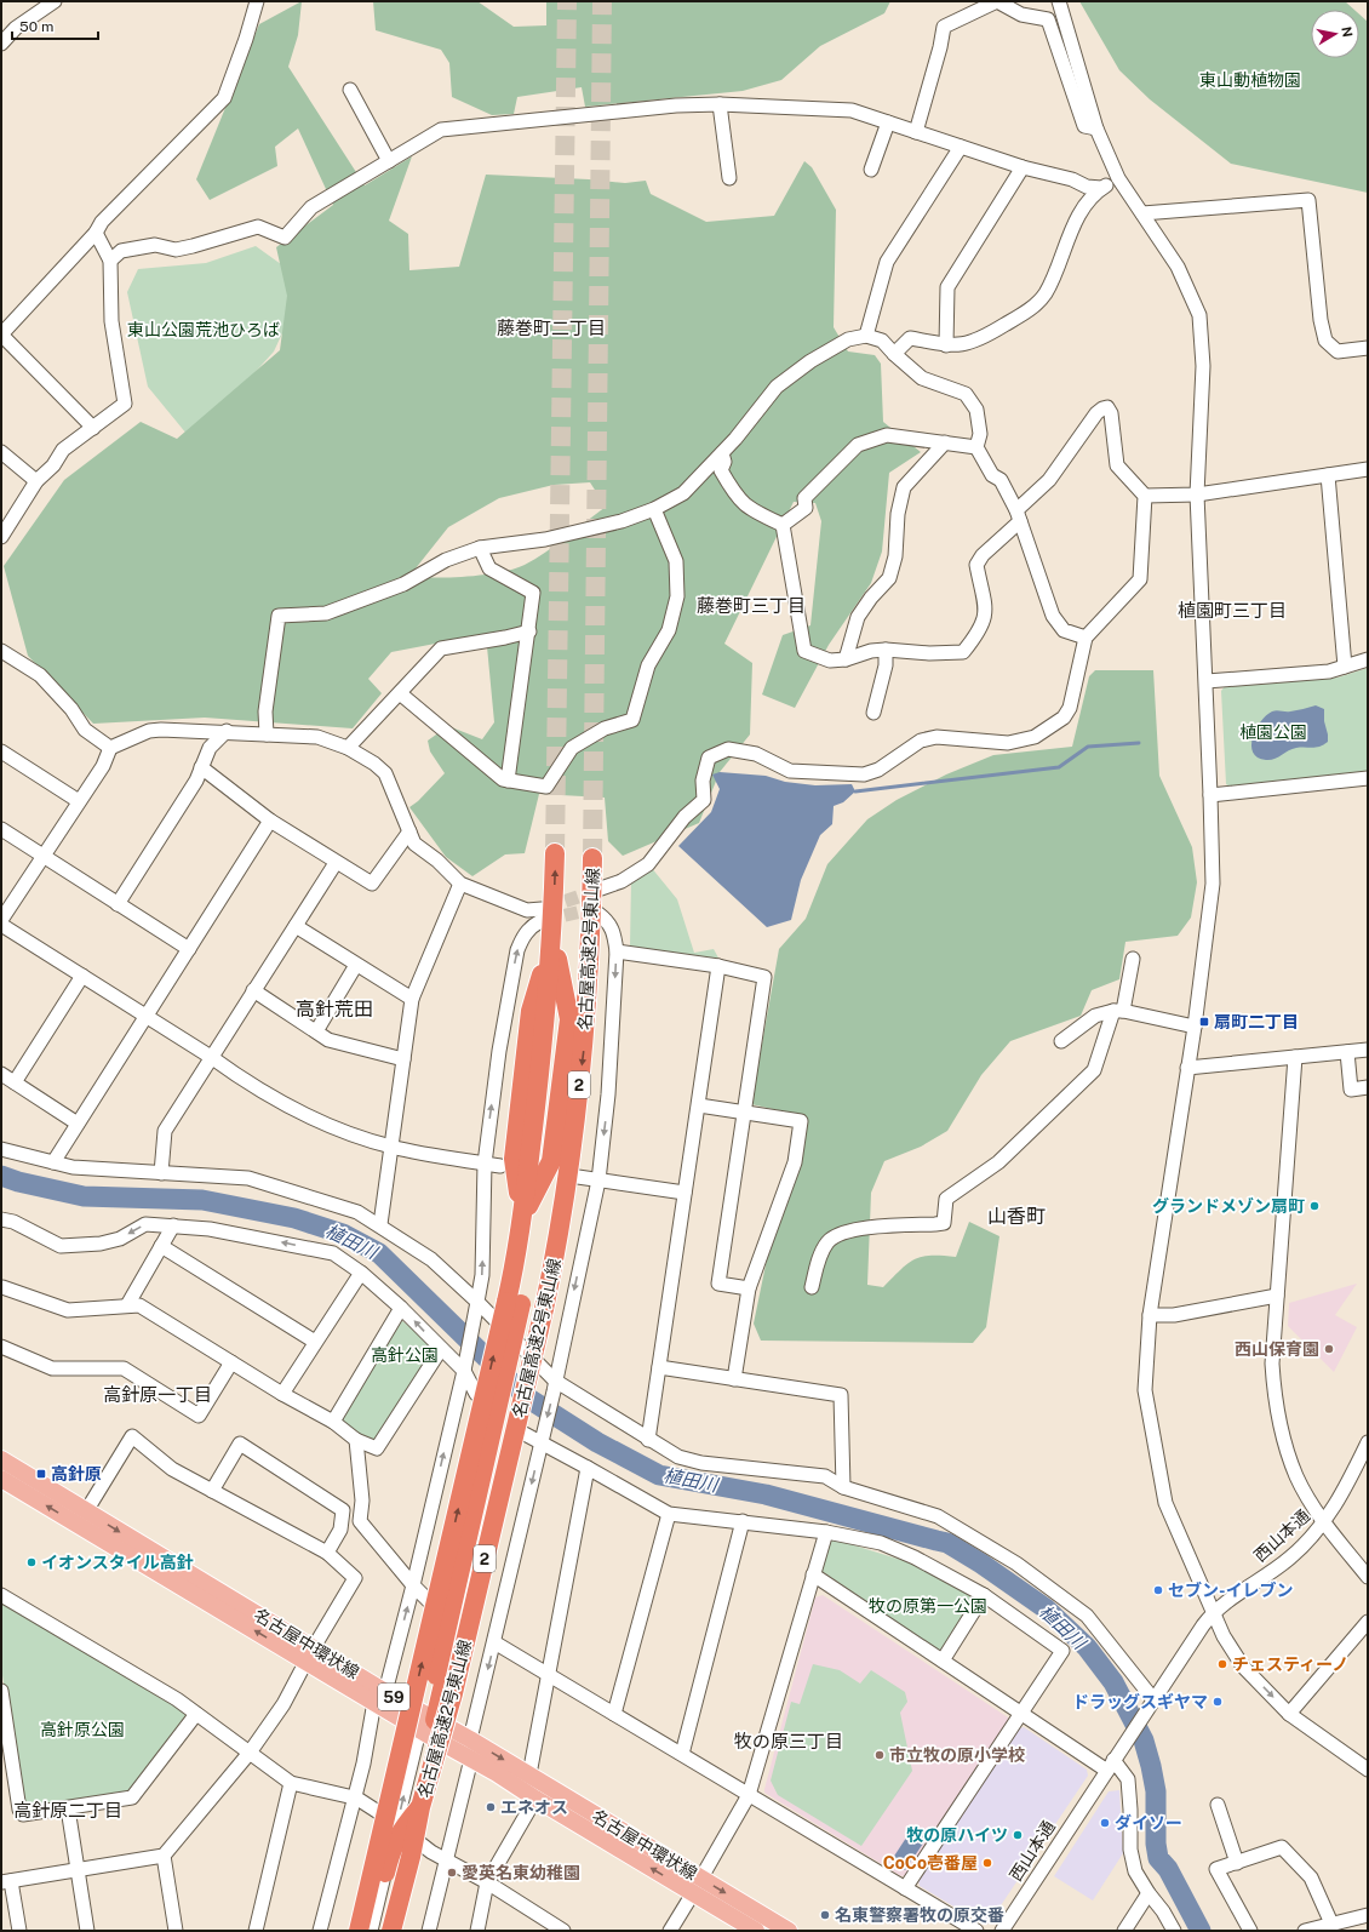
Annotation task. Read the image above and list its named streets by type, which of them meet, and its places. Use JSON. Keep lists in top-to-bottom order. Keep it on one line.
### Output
{"streets":{"highway":["名古屋高速2号東山線","2"],"main road":["名古屋中環状線","59"],"street":["西山本通"]},"crossings":[["名古屋高速2号東山線","2"]],"districts":["藤巻町二丁目","藤巻町三丁目","植園町三丁目","高針荒田","山香町","高針原一丁目","牧の原三丁目","高針原二丁目"],"water":["植田川"],"parks":["東山動植物園","東山公園荒池ひろば","植園公園","高針公園","牧の原第一公園","高針原公園"],"places":{"transit":["扇町二丁目","高針原"],"other":["グランドメゾン扇町","西山保育園","イオンスタイル高針","セブン-イレブン","チェスティーノ","ドラッグスギヤマ","市立牧の原小学校","エネオス","ダイソー","牧の原ハイツ","CoCo壱番屋","愛英名東幼稚園","名東警察署牧の原交番"]},"scale_bar":"50 m","north":"right"}
